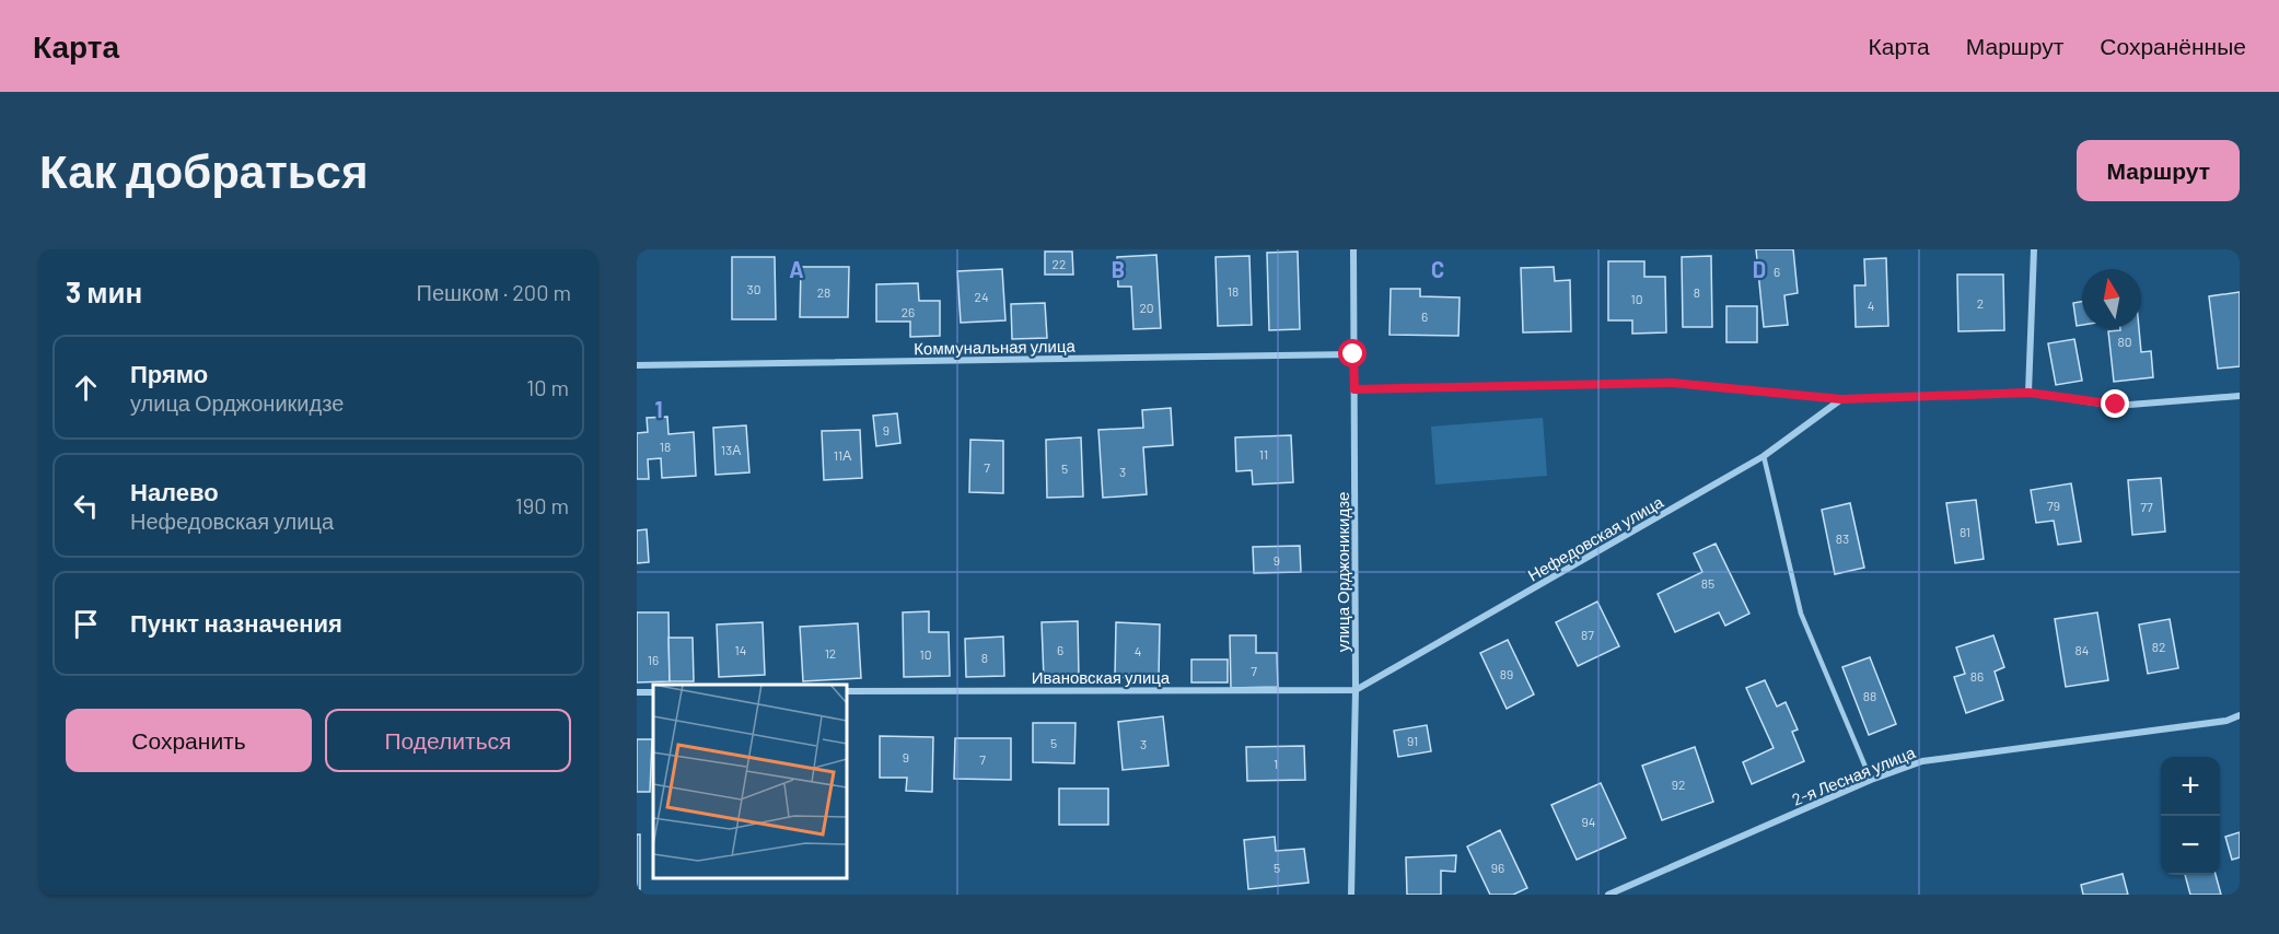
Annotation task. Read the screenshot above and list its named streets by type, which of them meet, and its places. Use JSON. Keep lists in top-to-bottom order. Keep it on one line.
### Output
{"streets":{"street":["Коммунальная улица","Нефедовская улица","улица Орджоникидзе","Ивановская улица","2-я Лесная улица"]},"crossings":[["Коммунальная улица","улица Орджоникидзе"],["Нефедовская улица","улица Орджоникидзе"],["Нефедовская улица","Ивановская улица"],["улица Орджоникидзе","Ивановская улица"]],"house_numbers":["22","6","30","18","28","8","24","10","2","4","20","26","6","80","9","18","13А","11","11А","7","5","3","79","77","81","83","9","85","87","82","14","6","84","4","12","10","8","16","7","89","86","88","91","5","3","9","7","1","92","94","5","96"],"north":"top","page":{"header":"Карта","nav":["Карта","Маршрут","Сохранённые"],"buttons":["Маршрут",["Сохранить","Поделиться"]],"title":"Как добраться","heading":["3 мин","Пешком · 200 m"],"list":[["Прямо","улица Орджоникидзе","10 m"],["Налево","Нефедовская улица","190 m"],"Пункт назначения"],"map_buttons":["+","−"]},"grid":{"columns":["A","B","C","D"],"rows":["1"]}}
